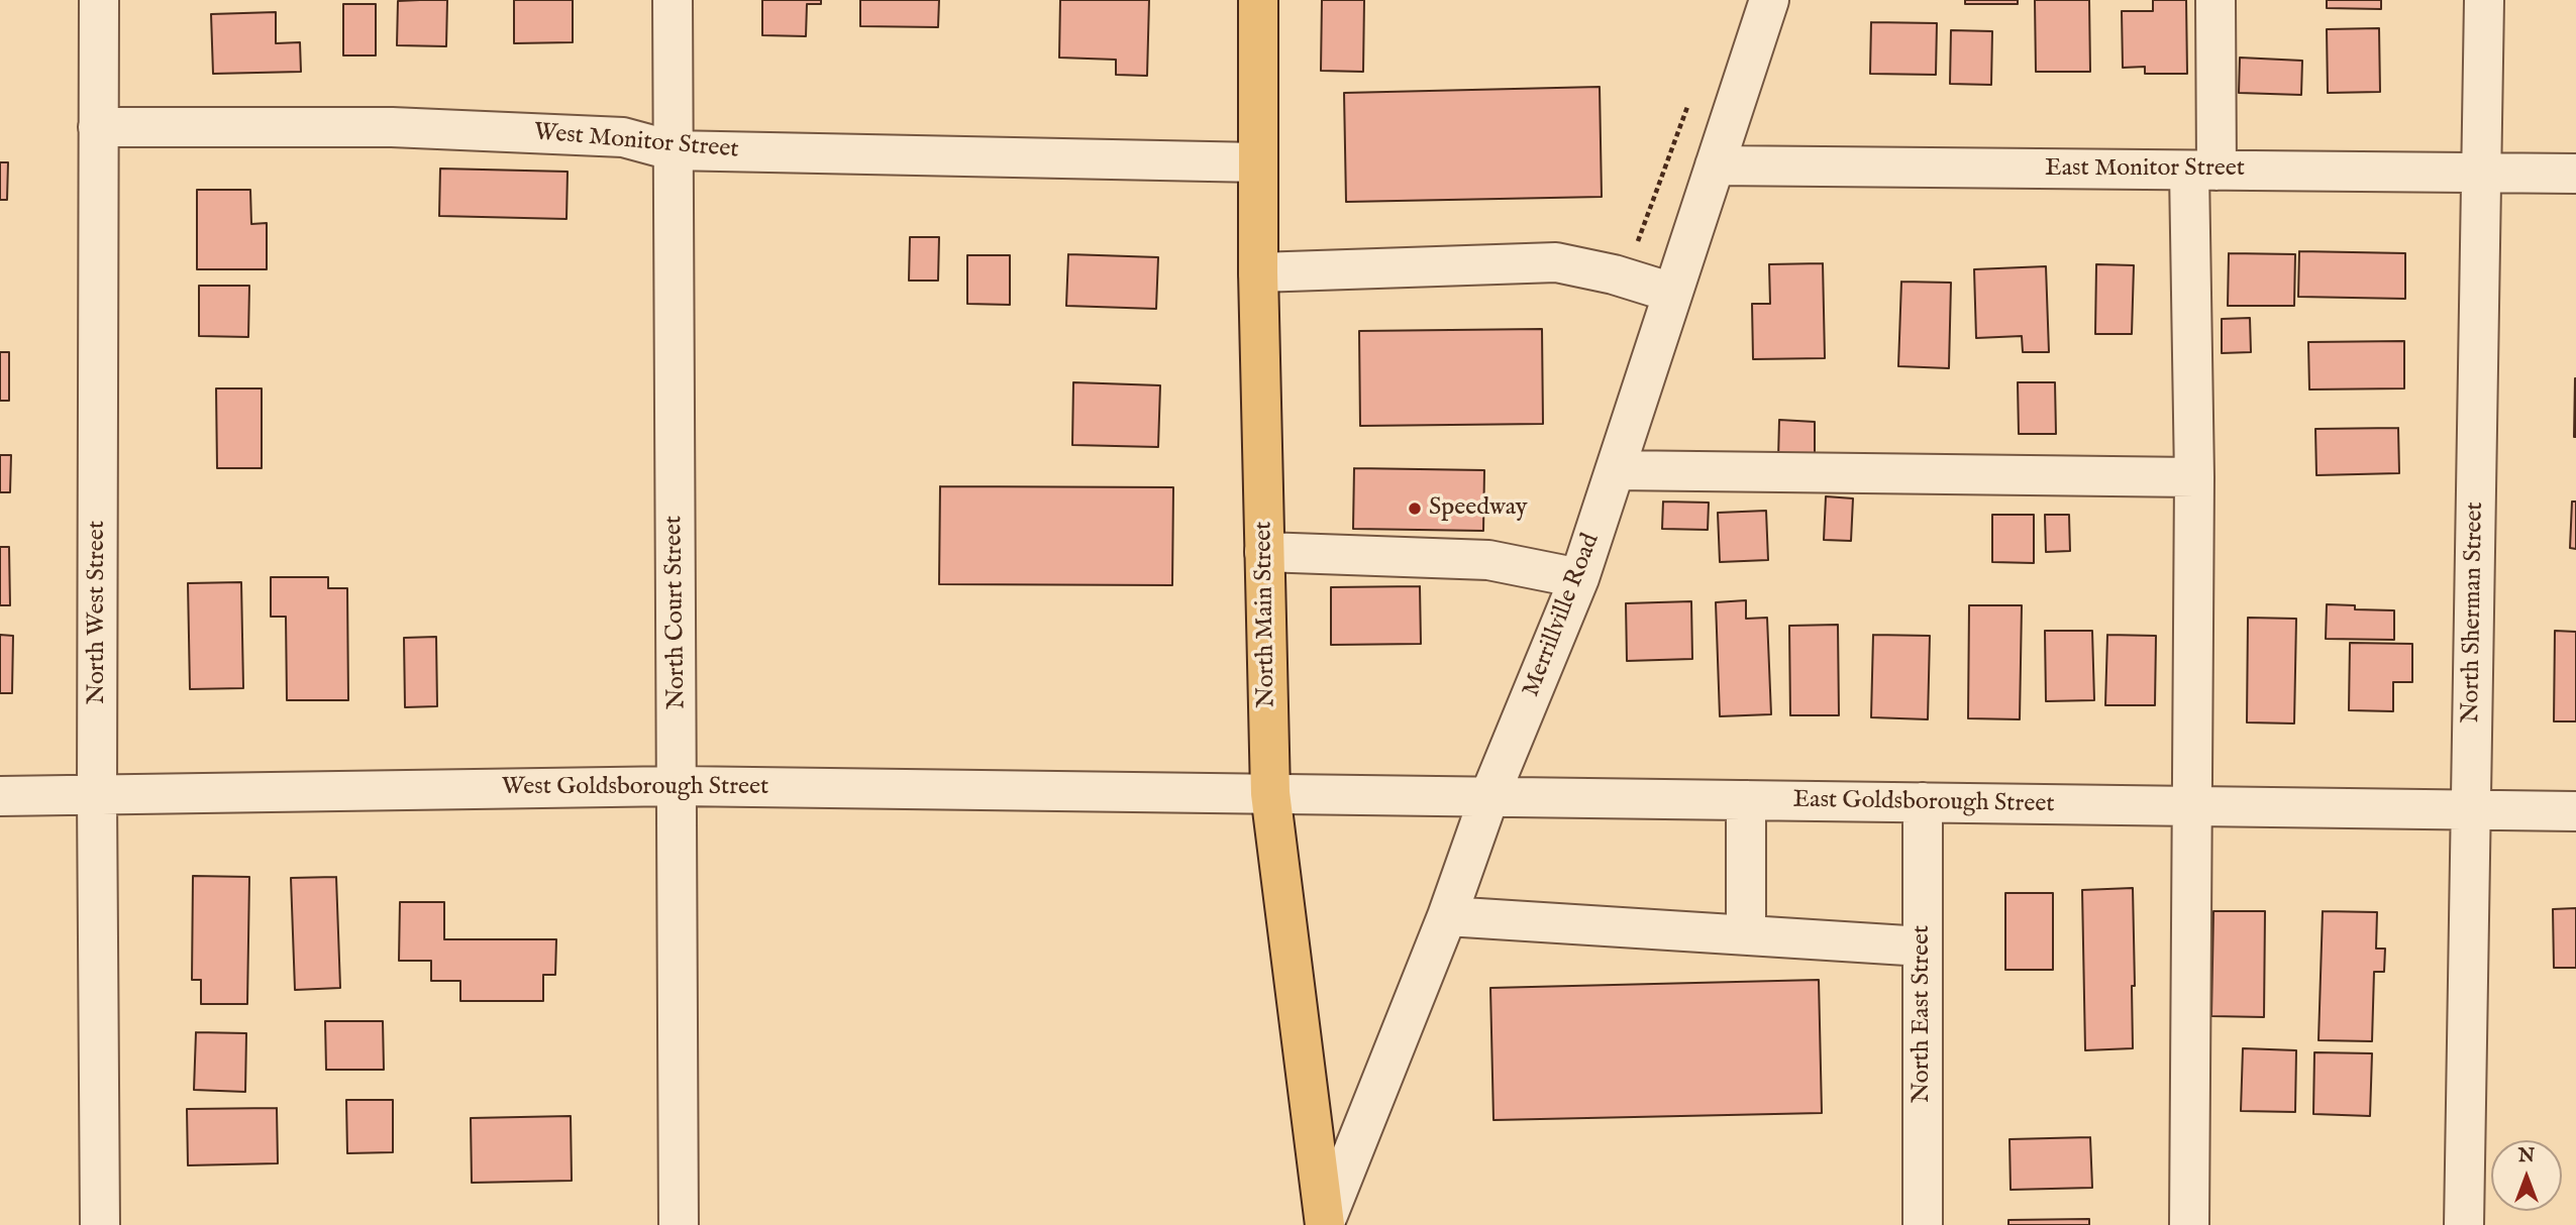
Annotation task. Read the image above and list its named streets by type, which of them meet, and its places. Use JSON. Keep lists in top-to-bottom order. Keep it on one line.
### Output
{"streets":{"main road":["North Main Street"],"street":["West Monitor Street","East Monitor Street","North West Street","North Court Street","North Sherman Street","Merrillville Road","West Goldsborough Street","East Goldsborough Street","North East Street"]},"crossings":[["West Monitor Street","North West Street"],["West Monitor Street","North Court Street"],["West Monitor Street","North Main Street"],["East Monitor Street","North Sherman Street"],["East Monitor Street","Merrillville Road"],["North West Street","West Goldsborough Street"],["North Court Street","West Goldsborough Street"],["North Sherman Street","East Goldsborough Street"],["North Main Street","Merrillville Road"],["North Main Street","West Goldsborough Street"],["North Main Street","East Goldsborough Street"],["Merrillville Road","East Goldsborough Street"],["West Goldsborough Street","East Goldsborough Street"],["East Goldsborough Street","North East Street"]],"places":["Speedway"],"north":"top"}
